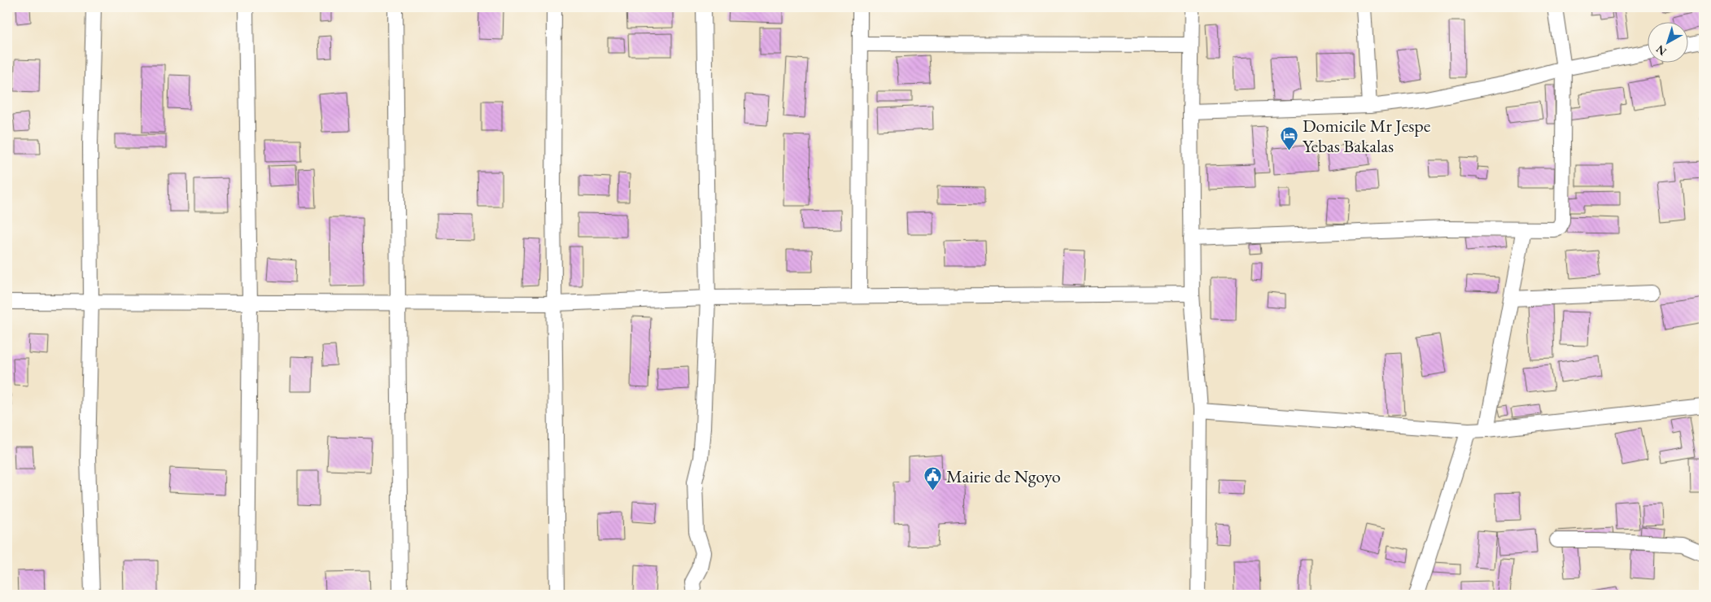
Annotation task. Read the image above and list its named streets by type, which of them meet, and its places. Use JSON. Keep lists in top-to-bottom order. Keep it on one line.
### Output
{"places":{"hotel":["Domicile Mr Jespe Yebas Bakalas"],"public building":["Mairie de Ngoyo"]},"north":"bottom left"}
